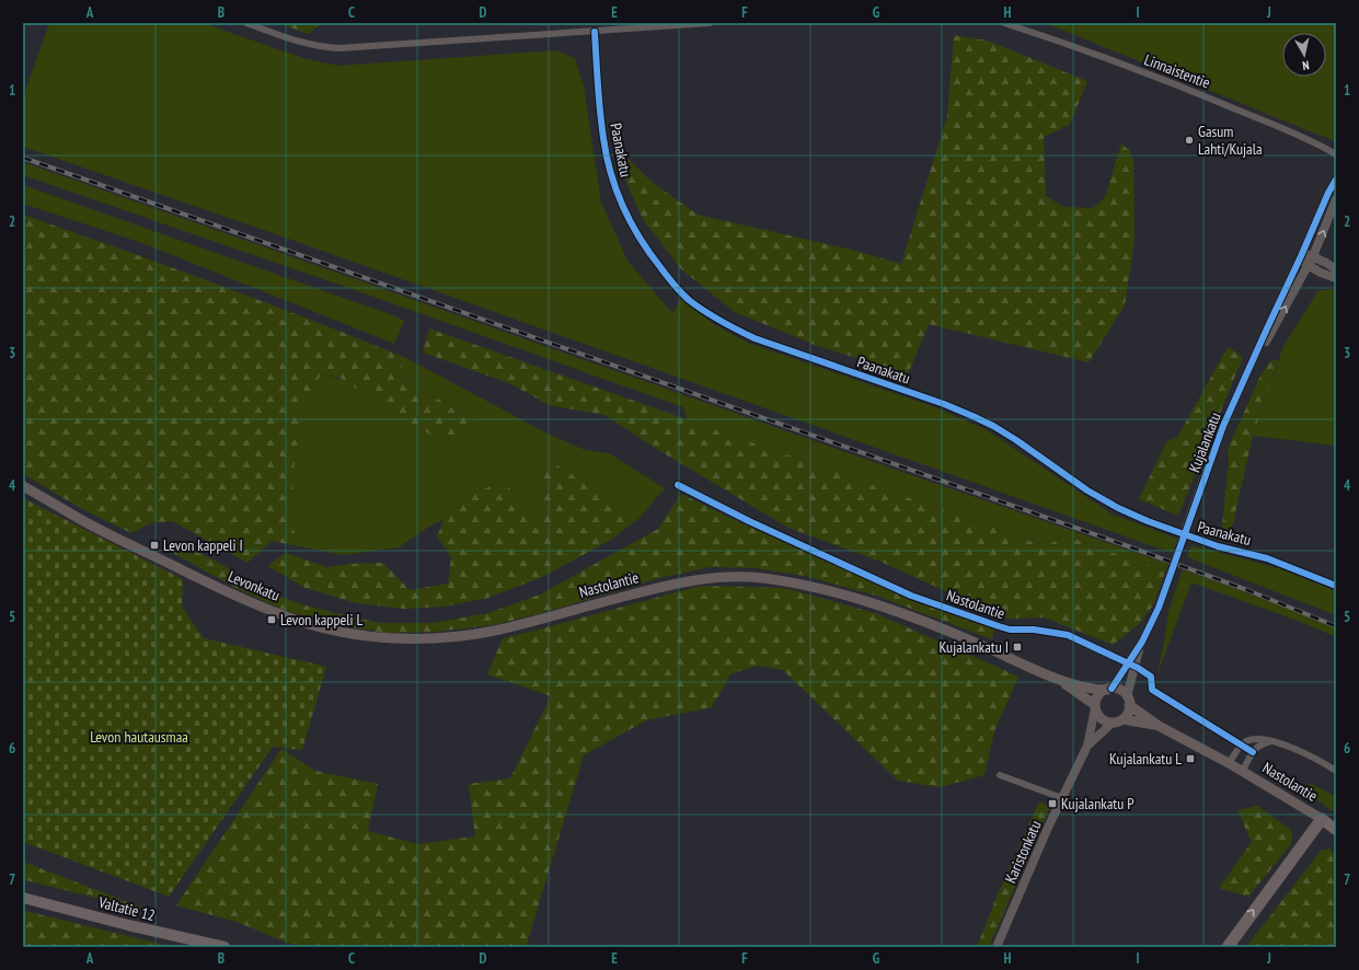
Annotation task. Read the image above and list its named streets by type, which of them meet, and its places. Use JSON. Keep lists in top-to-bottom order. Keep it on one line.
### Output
{"streets":{"highway":["Valtatie 12"],"main road":["Nastolantie","Levonkatu"],"street":["Linnaistentie","Paanakatu","Kujalankatu","Karistonkatu"]},"crossings":[["Kujalankatu","Nastolantie"],["Kujalankatu","Karistonkatu"],["Nastolantie","Levonkatu"],["Nastolantie","Karistonkatu"]],"parks":["Levon hautausmaa"],"places":{"other":["Gasum Lahti/Kujala"],"transit":["Levon kappeli I","Levon kappeli L","Kujalankatu I","Kujalankatu L","Kujalankatu P"]},"north":"bottom","grid":{"columns":["A","B","C","D","E","F","G","H","I","J"],"rows":["1","2","3","4","5","6","7"]}}
